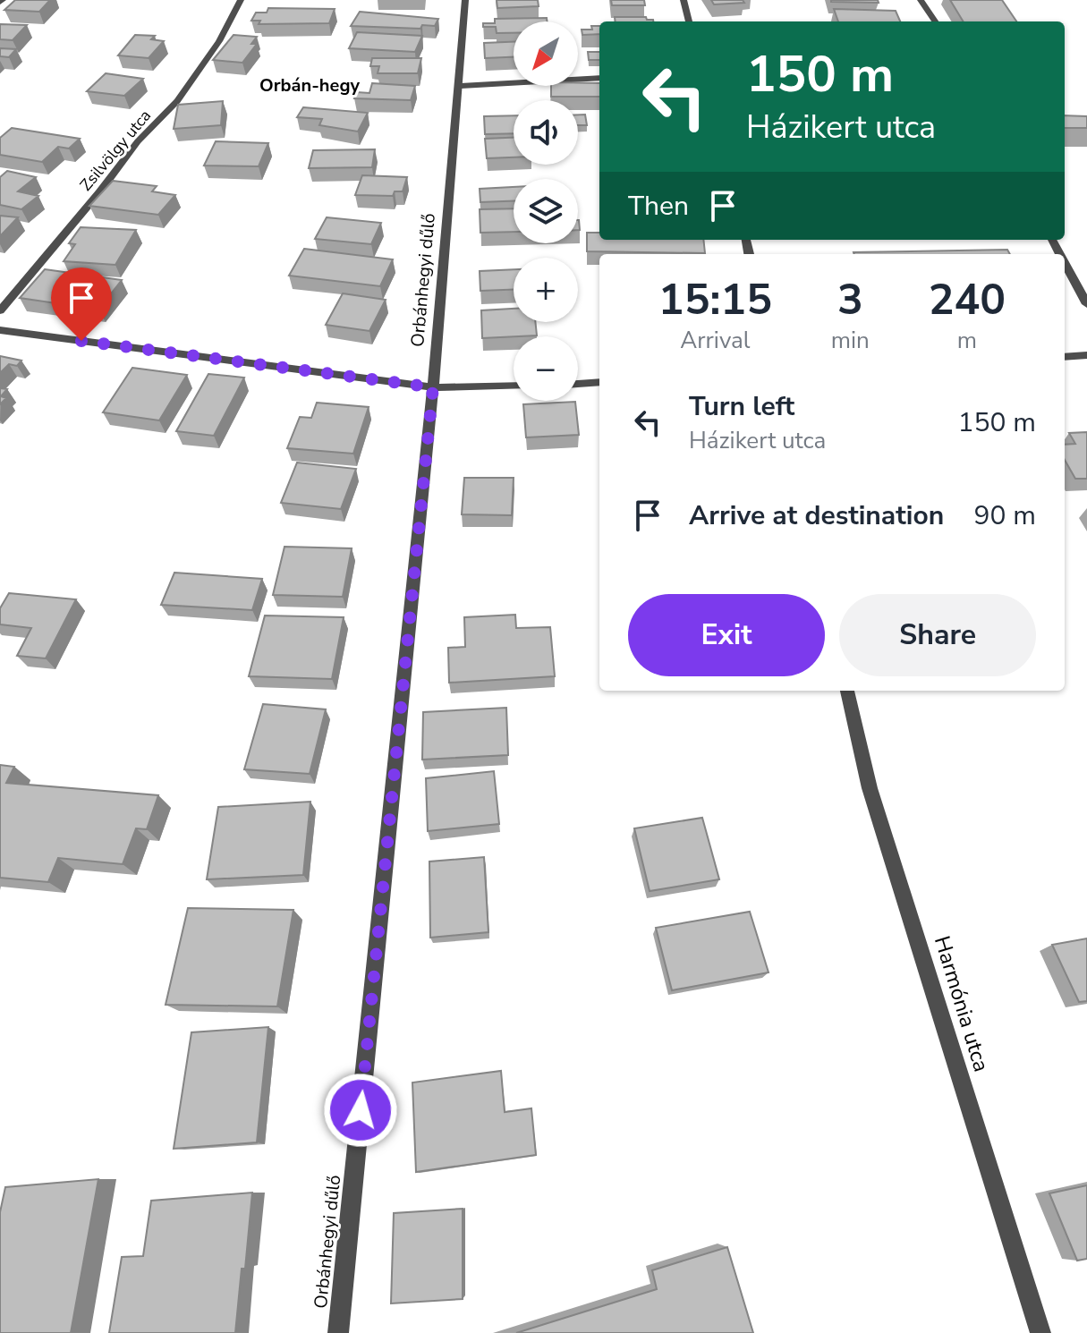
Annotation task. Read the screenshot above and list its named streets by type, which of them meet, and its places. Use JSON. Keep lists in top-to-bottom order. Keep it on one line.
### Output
{"streets":{"street":["Zsilvölgy utca","Orbánhegyi dűlő","Harmónia utca"]},"districts":["Orbán-hegy"],"north":"bottom left","page":{"map_buttons":["+","−"],"turn":["150 m","Házikert utca"],"then":"Then","eta":["15:15","Arrival","3","min","240","m"],"list":[{"name":"Turn left","note":"Házikert utca","value":"150 m"},{"name":"Arrive at destination","value":"90 m"}],"buttons":["Exit","Share"]}}
